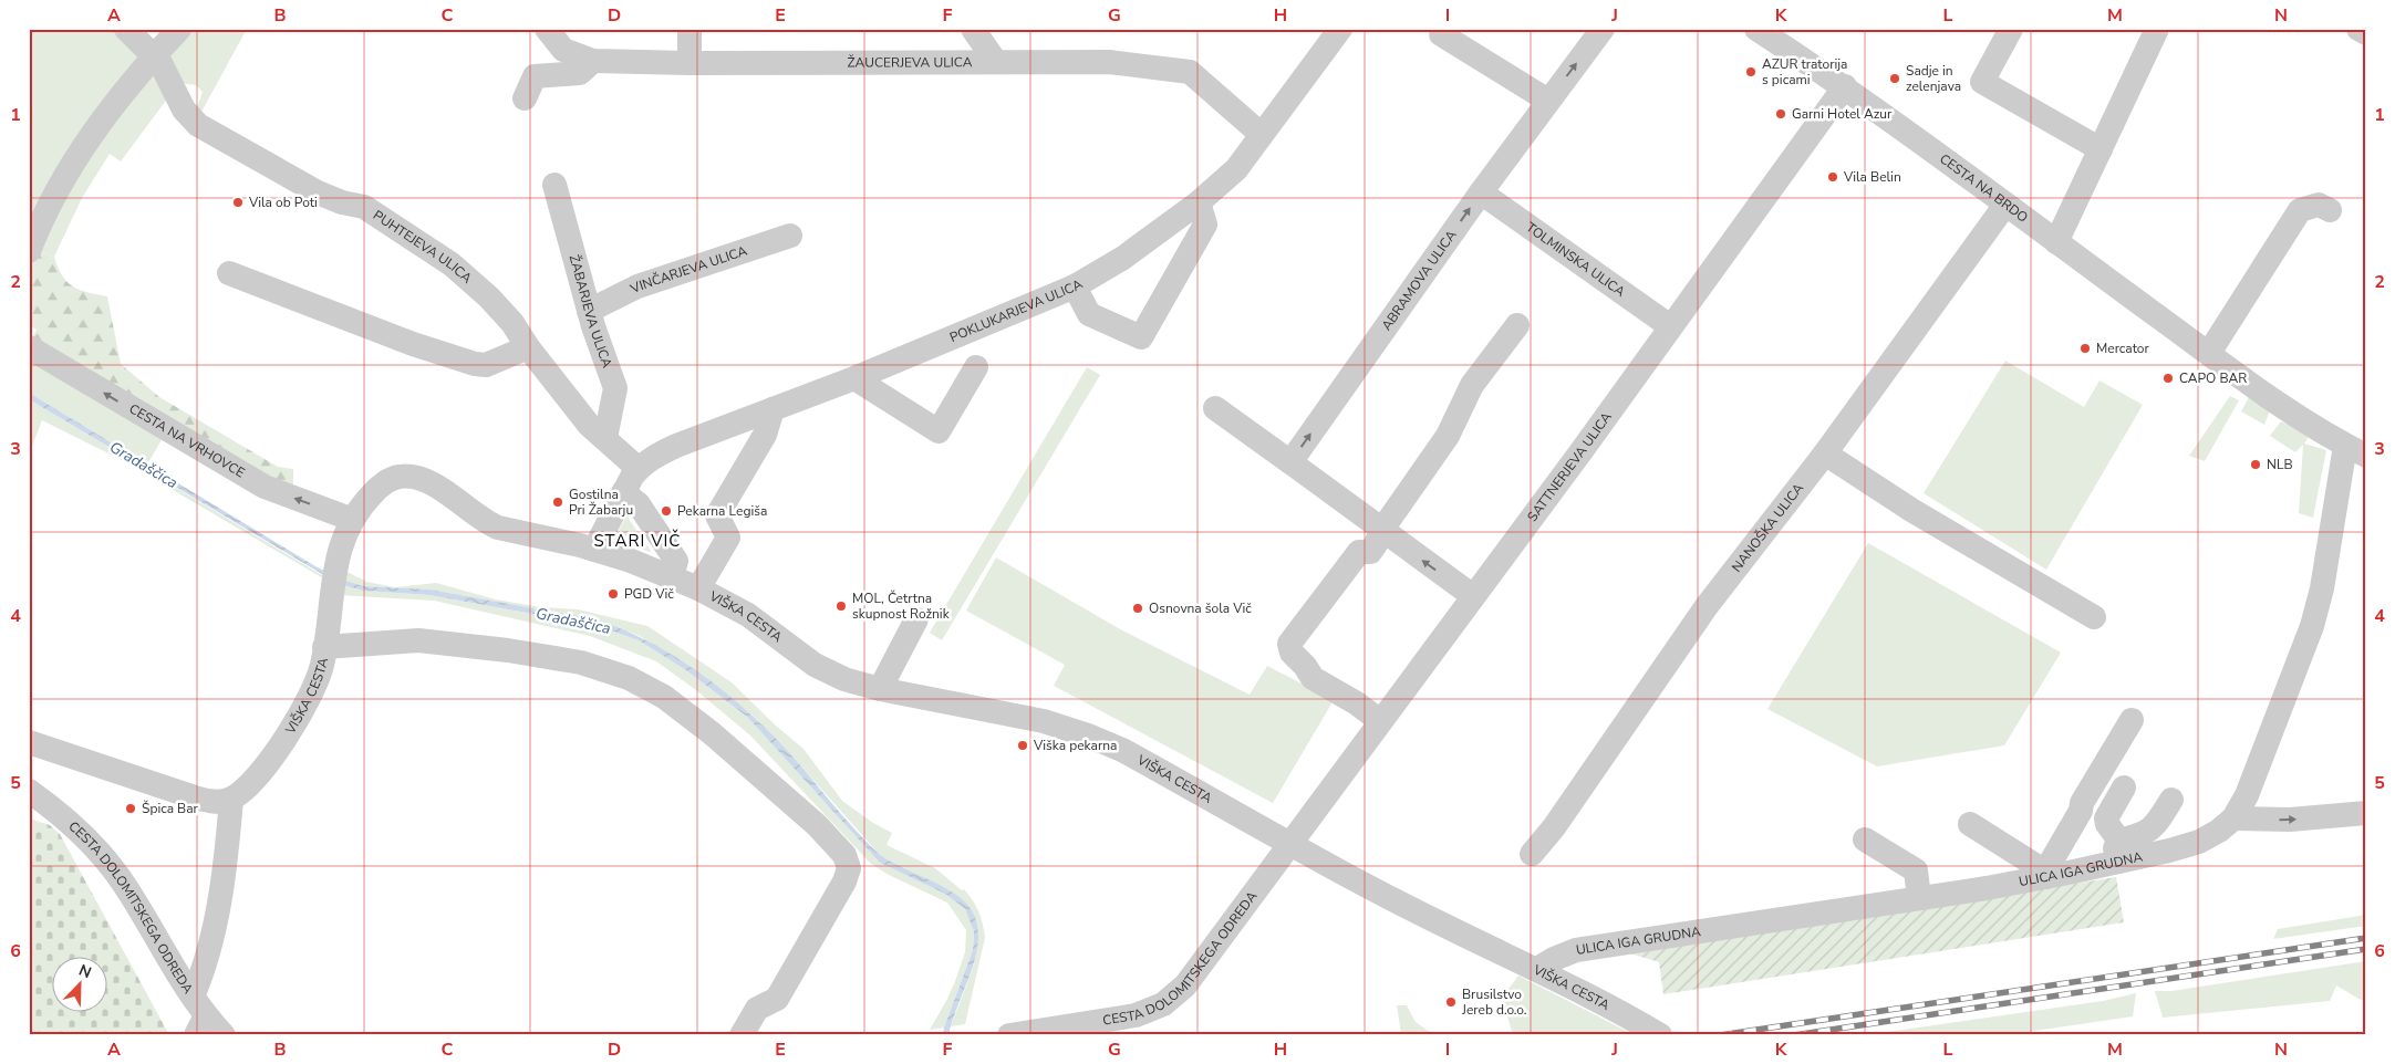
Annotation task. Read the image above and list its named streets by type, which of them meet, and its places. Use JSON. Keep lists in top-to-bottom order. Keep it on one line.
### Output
{"streets":{"street":["ŽAUCERJEVA ULICA","CESTA NA BRDO","PUHTEJEVA ULICA","TOLMINSKA ULICA","VINČARJEVA ULICA","ABRAMOVA ULICA","POKLUKARJEVA ULICA","ŽABARJEVA ULICA","CESTA NA VRHOVCE","SATTNERJEVA ULICA","NANOŠKA ULICA","VIŠKA CESTA","ULICA IGA GRUDNA","CESTA DOLOMITSKEGA ODREDA"]},"crossings":[["ŽAUCERJEVA ULICA","POKLUKARJEVA ULICA"],["CESTA NA BRDO","SATTNERJEVA ULICA"],["CESTA NA BRDO","NANOŠKA ULICA"],["CESTA NA BRDO","ULICA IGA GRUDNA"],["PUHTEJEVA ULICA","POKLUKARJEVA ULICA"],["PUHTEJEVA ULICA","ŽABARJEVA ULICA"],["TOLMINSKA ULICA","ABRAMOVA ULICA"],["TOLMINSKA ULICA","SATTNERJEVA ULICA"],["VINČARJEVA ULICA","ŽABARJEVA ULICA"],["CESTA NA VRHOVCE","VIŠKA CESTA"],["SATTNERJEVA ULICA","VIŠKA CESTA"],["SATTNERJEVA ULICA","CESTA DOLOMITSKEGA ODREDA"],["VIŠKA CESTA","ULICA IGA GRUDNA"],["VIŠKA CESTA","CESTA DOLOMITSKEGA ODREDA"]],"districts":["STARI VIČ"],"water":["Gradaščica"],"places":["AZUR tratorija s picami","Sadje in zelenjava","Garni Hotel Azur","Vila Belin","Vila ob Poti","Mercator","CAPO BAR","NLB","Gostilna Pri Žabarju","Pekarna Legiša","PGD Vič","MOL, Četrtna skupnost Rožnik","Osnovna šola Vič","Viška pekarna","Špica Bar","Brusilstvo Jereb d.o.o."],"north":"top right","grid":{"columns":["A","B","C","D","E","F","G","H","I","J","K","L","M","N"],"rows":["1","2","3","4","5","6"]}}
